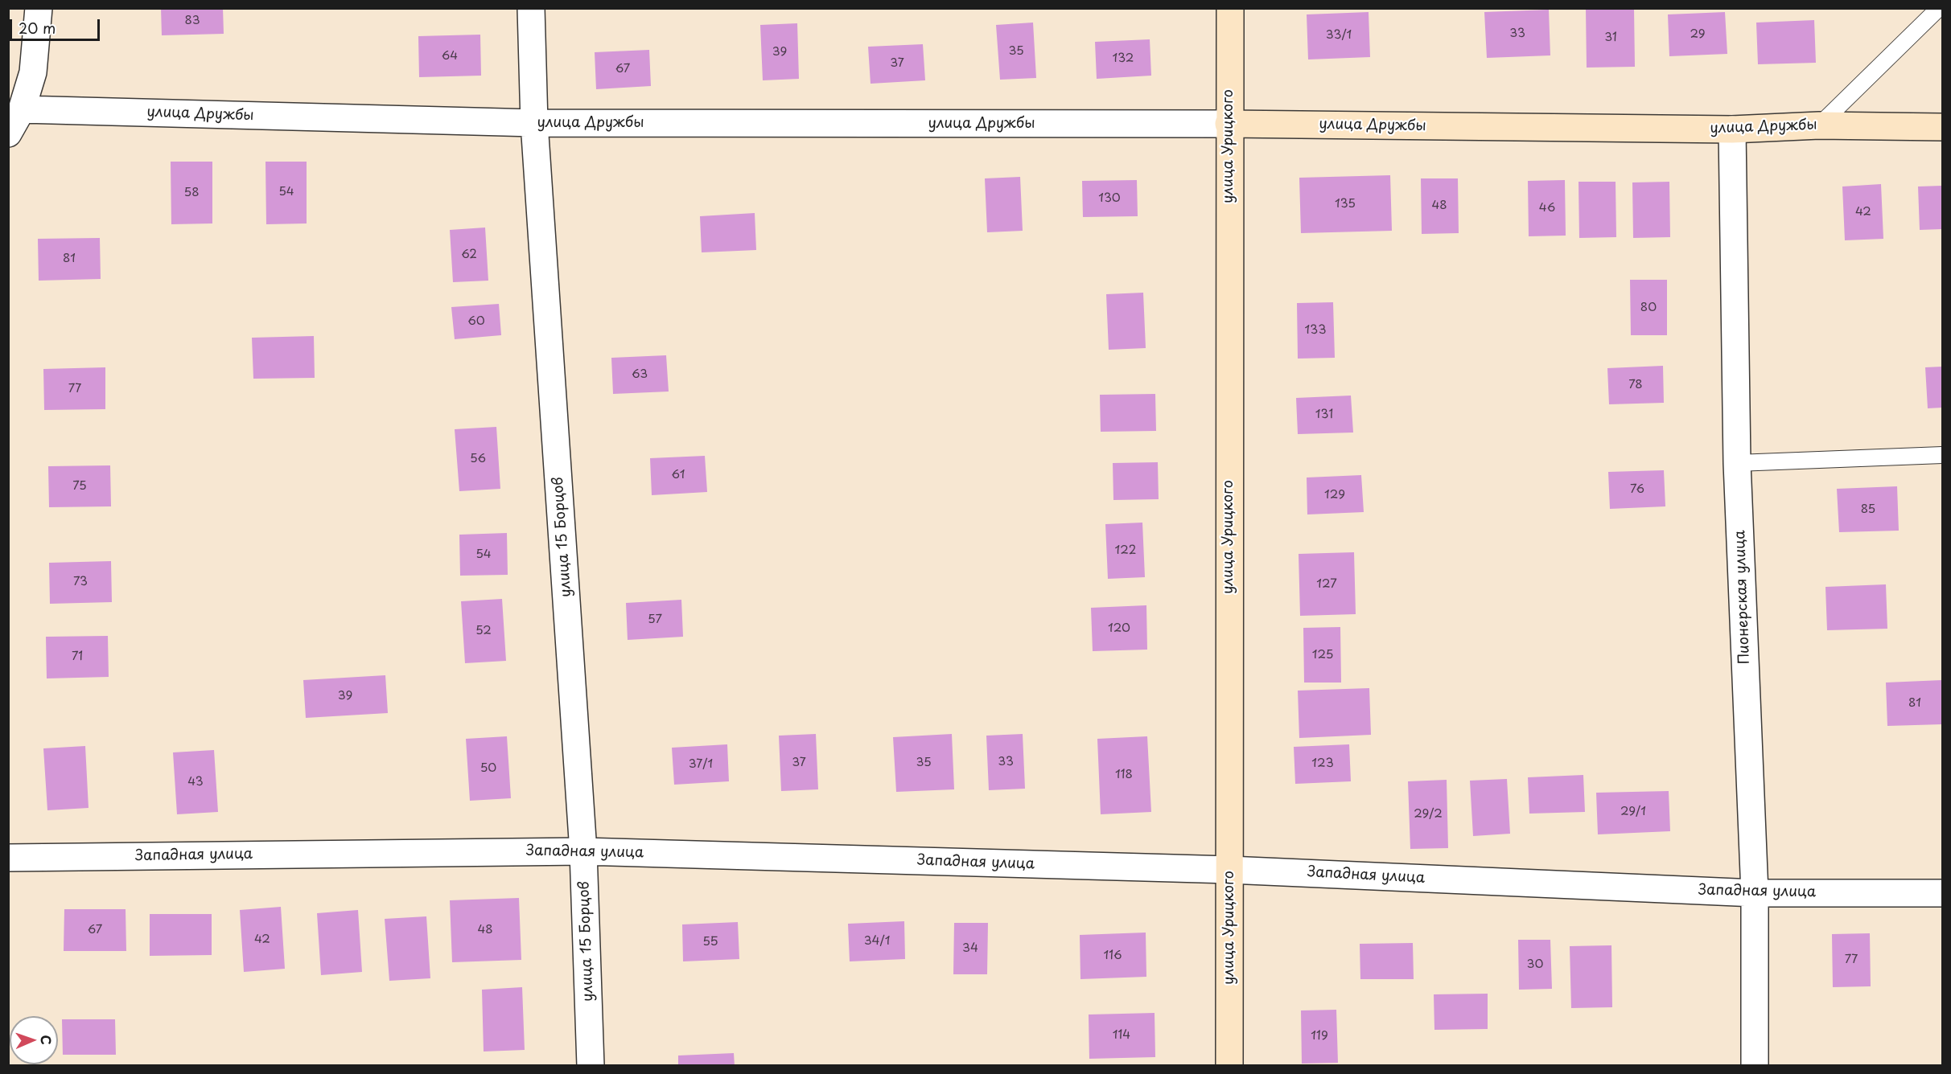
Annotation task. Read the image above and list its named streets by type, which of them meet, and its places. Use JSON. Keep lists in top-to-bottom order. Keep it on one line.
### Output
{"streets":{"street":["улица Дружбы","улица Урицкого","улица 15 Борцов","Пионерская улица","Западная улица"]},"crossings":[["улица Дружбы","улица Урицкого"],["улица Дружбы","улица 15 Борцов"],["улица Дружбы","Пионерская улица"],["улица Урицкого","Западная улица"],["улица 15 Борцов","Западная улица"],["Пионерская улица","Западная улица"]],"house_numbers":["83","33","29","33/1","31","35","39","64","132","37","67","54","58","130","135","48","46","42","62","81","80","60","133","63","78","77","131","56","61","75","76","129","85","122","54","73","127","57","120","52","125","71","39","81","33","37","35","123","37/1","50","118","43","29/1","29/2","67","48","42","34/1","55","34","116","77","30","114","119"],"scale_bar":"20 m","north":"right"}
